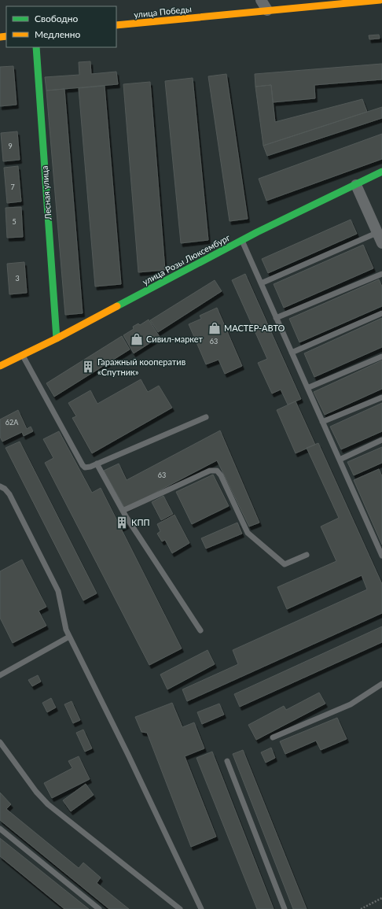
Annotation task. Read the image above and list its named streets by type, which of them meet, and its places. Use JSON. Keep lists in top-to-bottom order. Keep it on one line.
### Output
{"streets":{"street":["улица Победы","Лесная улица","улица Розы Люксембург"]},"crossings":[["Лесная улица","улица Розы Люксембург"]],"places":{"shop":["МАСТЕР-АВТО","Сивил-маркет"],"building":["Гаражный кооператив «Спутник»","КПП"]},"house_numbers":["9","7","5","3","63","62А","63"],"legend":["Свободно","Медленно"]}
